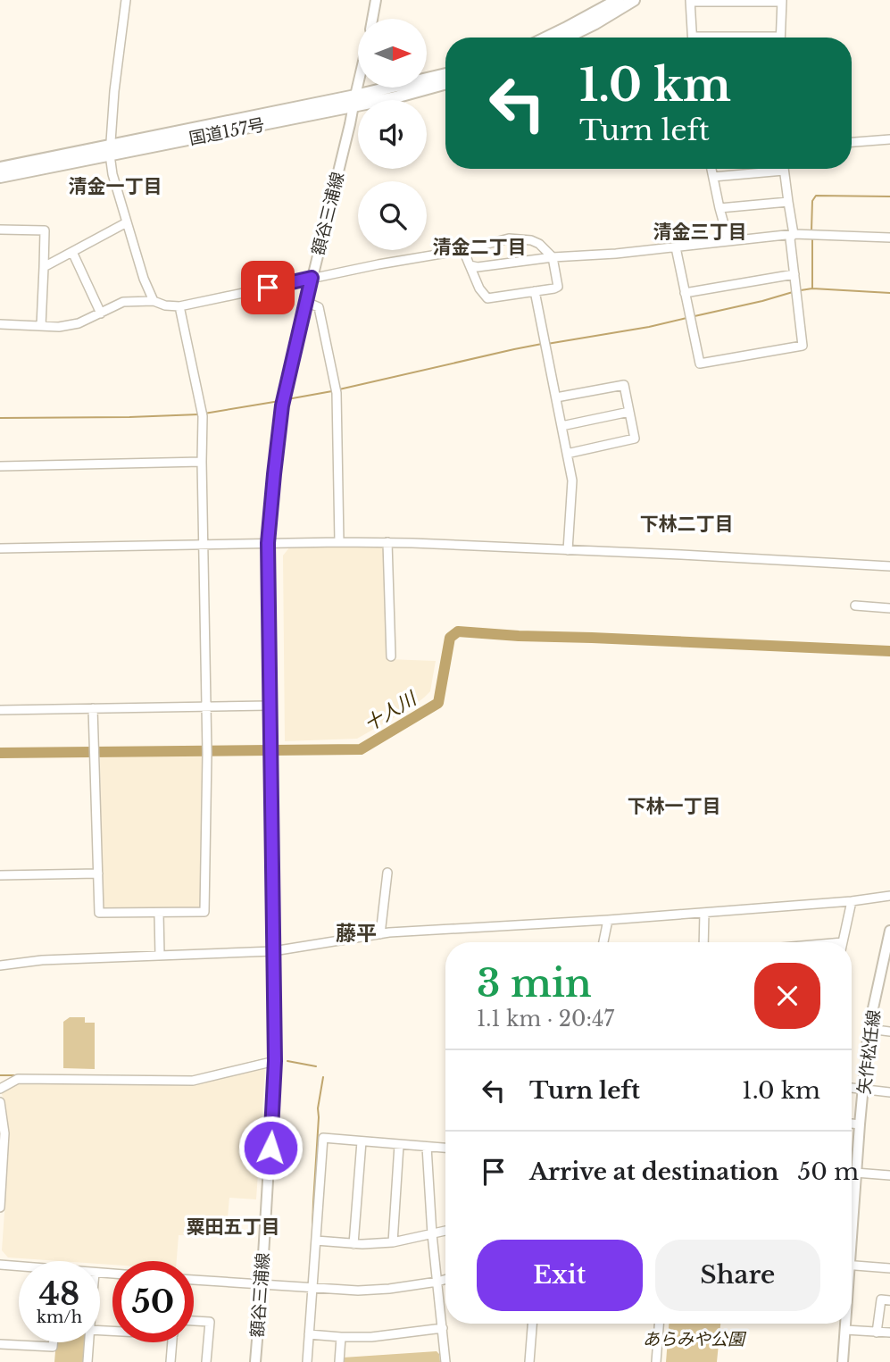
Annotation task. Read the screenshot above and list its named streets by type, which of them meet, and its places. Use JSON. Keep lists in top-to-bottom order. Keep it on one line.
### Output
{"streets":{"highway":["国道157号"],"main road":["額谷三浦線","矢作松任線"]},"crossings":[["国道157号","額谷三浦線"]],"districts":["清金一丁目","清金三丁目","清金二丁目","下林二丁目","下林一丁目","藤平","粟田五丁目"],"water":["十人川"],"parks":["あらみや公園"],"north":"right","page":{"turn":["1.0 km","Turn left"],"heading":["3 min","1.1 km · 20:47"],"list":[{"name":"Turn left","value":"1.0 km"},{"name":"Arrive at destination","value":"50 m"}],"buttons":["Exit","Share"],"speed":"48 km/h","limit":"50"}}
